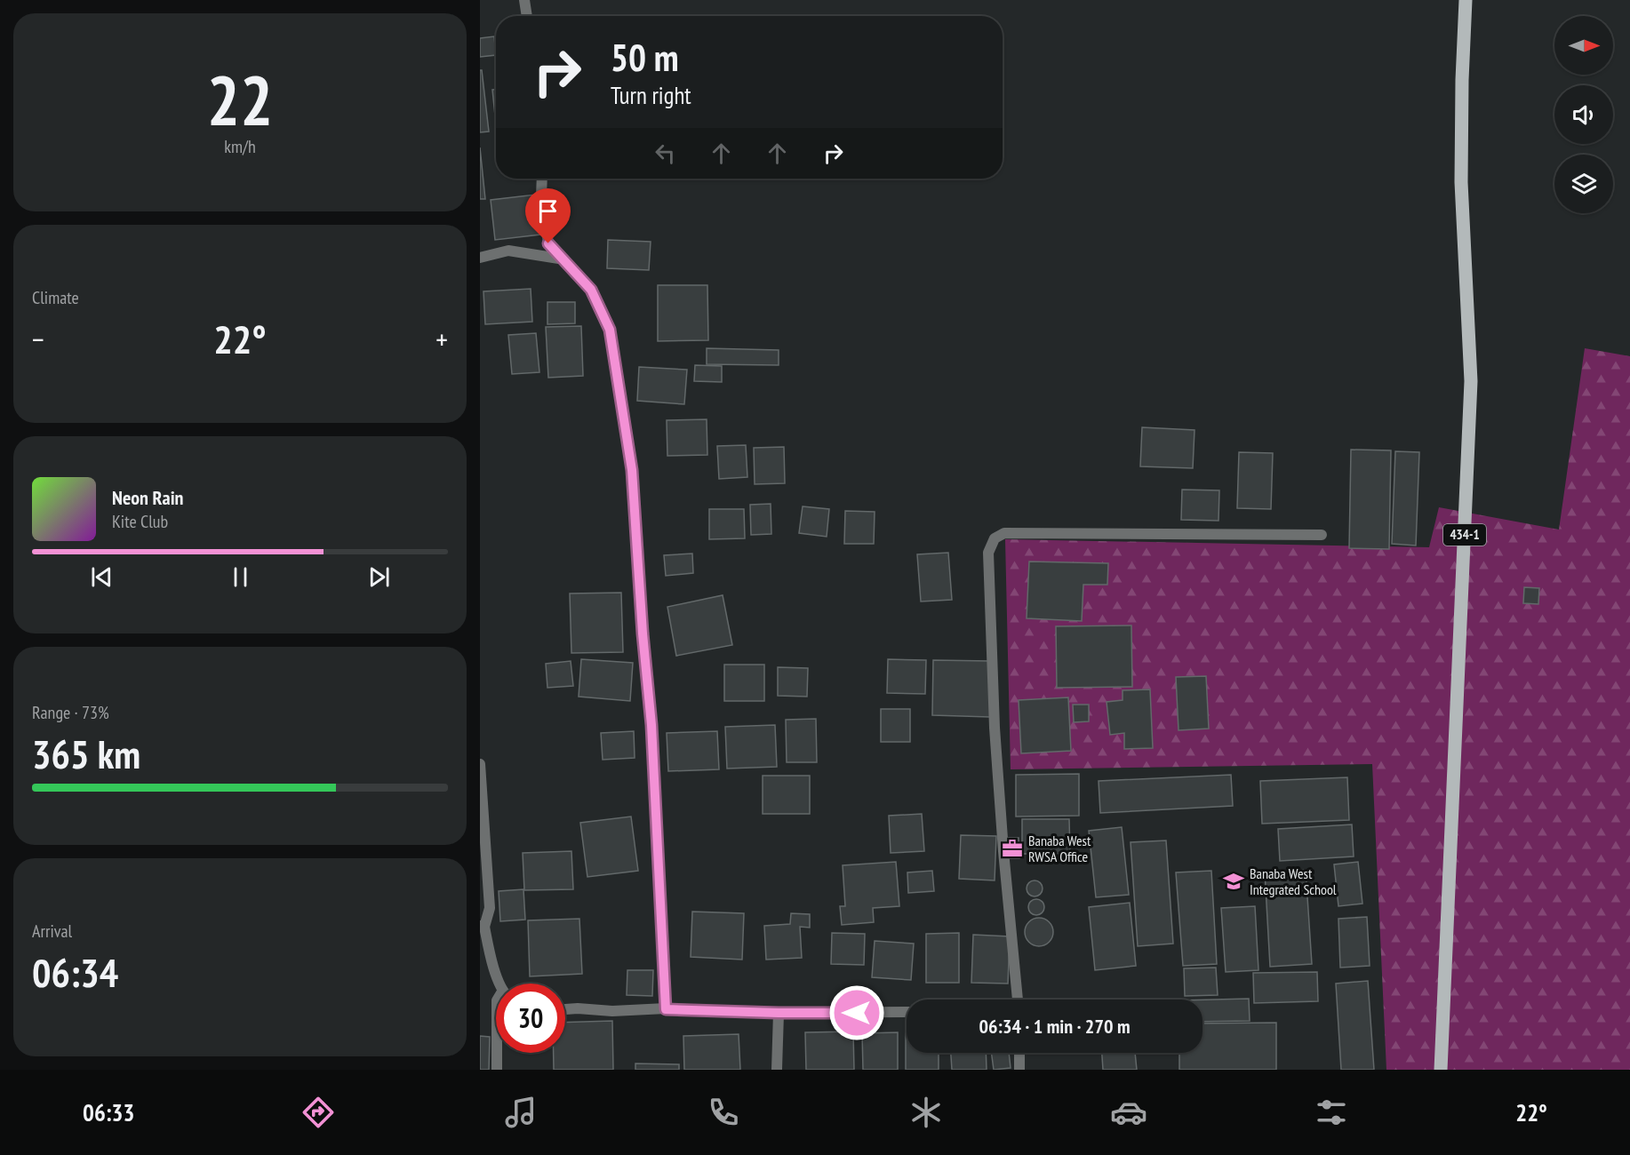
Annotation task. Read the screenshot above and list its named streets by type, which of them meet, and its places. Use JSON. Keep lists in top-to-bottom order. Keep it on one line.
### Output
{"streets":{"main road":["434-1"]},"places":{"office":["Banaba West RWSA Office"],"school or university":["Banaba West Integrated School"]},"north":"right","page":{"tile":[["22","km/h"],"Climate",["Range · 73%","365 km"],["Arrival","06:34"]],"turn":["50 m","Turn right"],"heat":["−","22°","+"],"song":["Neon Rain","Kite Club"],"limit":"30","trip":"06:34 · 1 min · 270 m","tabs":["06:33","22°"]}}
